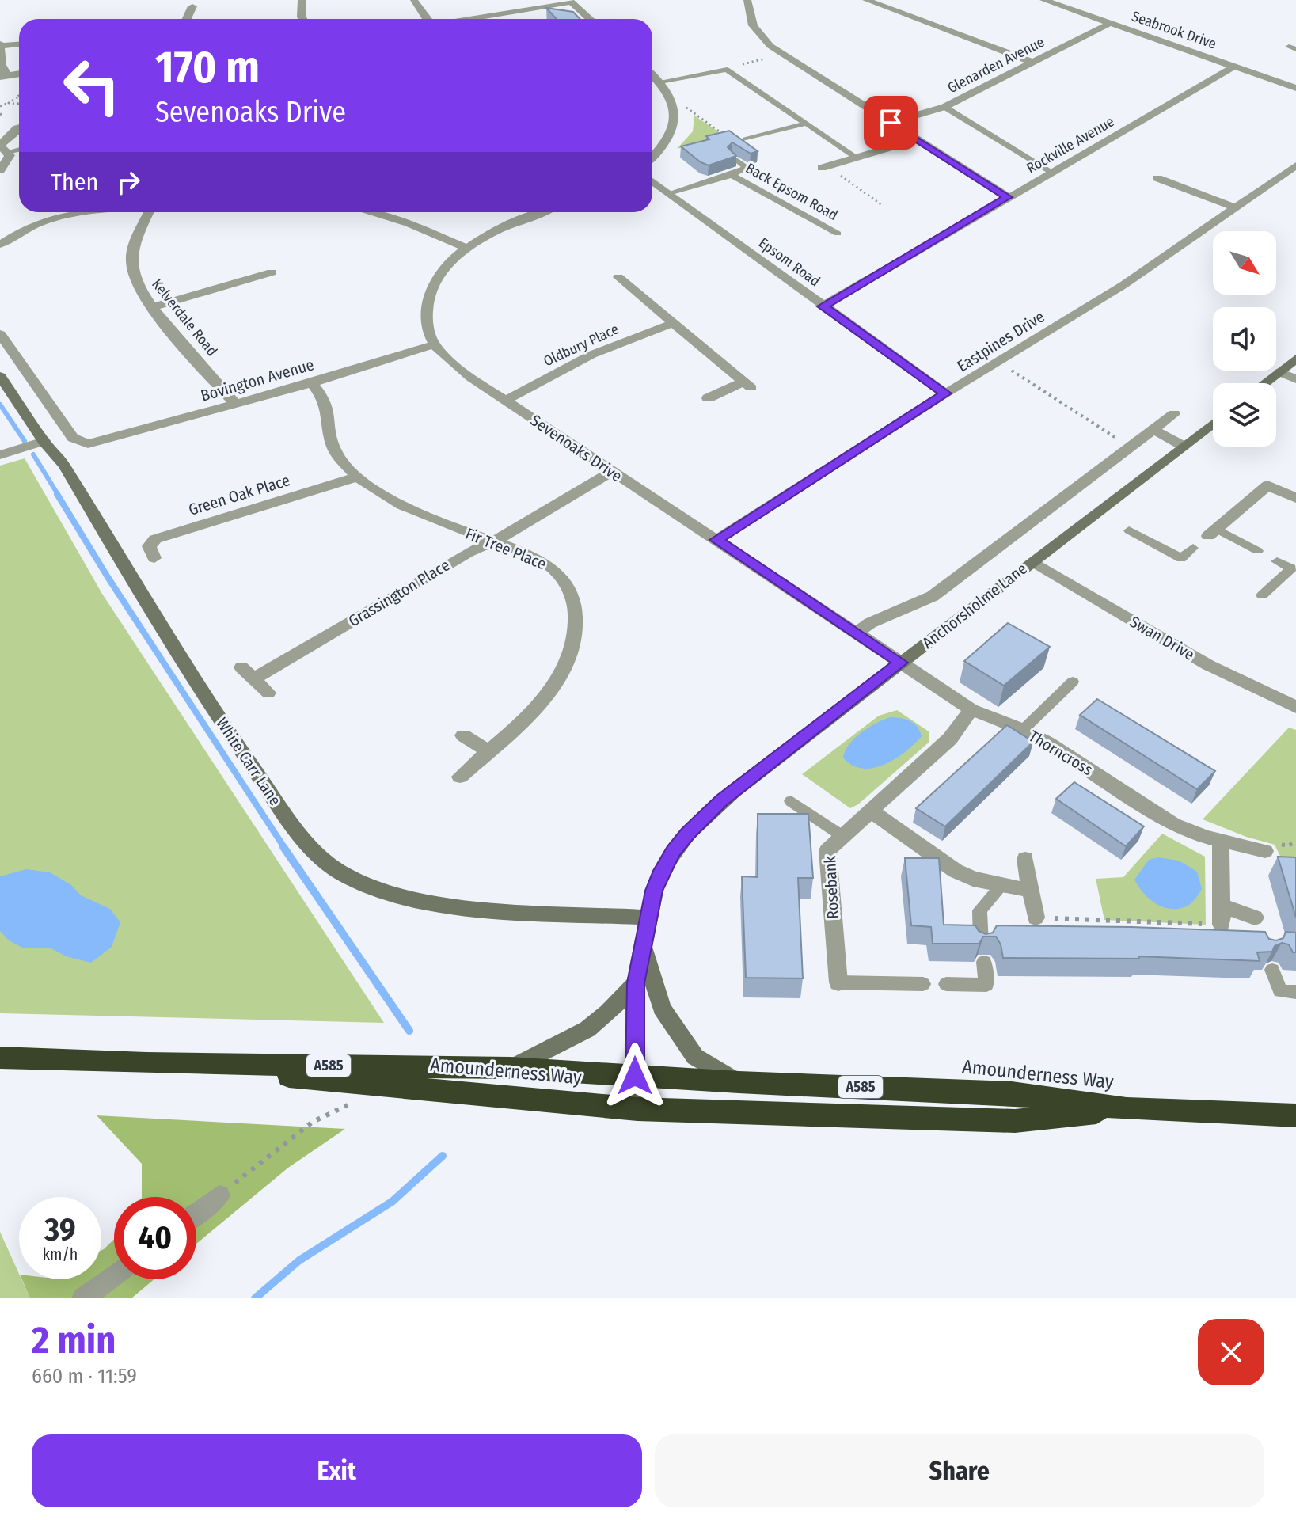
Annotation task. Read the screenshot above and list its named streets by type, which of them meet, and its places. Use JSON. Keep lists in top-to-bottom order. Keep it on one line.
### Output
{"streets":{"highway":["A585","Amounderness Way"],"street":["Seabrook Drive","Glenarden Avenue","Rockville Avenue","Epsom Road","Kelverdale Road","Eastpines Drive","Oldbury Place","Bovington Avenue","Sevenoaks Drive","Green Oak Place","Fir Tree Place","Grassington Place","Anchorsholme Lane","Swan Drive","Thorncross","White Carr Lane","Rosebank"],"lane":["Back Epsom Road"]},"crossings":[["Seabrook Drive","Glenarden Avenue"],["Seabrook Drive","Rockville Avenue"],["Rockville Avenue","Epsom Road"],["Back Epsom Road","Epsom Road"],["Epsom Road","Eastpines Drive"],["Kelverdale Road","Bovington Avenue"],["Eastpines Drive","Sevenoaks Drive"],["Oldbury Place","Sevenoaks Drive"],["Bovington Avenue","Sevenoaks Drive"],["Bovington Avenue","Fir Tree Place"],["Sevenoaks Drive","Grassington Place"],["Sevenoaks Drive","Anchorsholme Lane"],["Sevenoaks Drive","Thorncross"],["Green Oak Place","Fir Tree Place"],["Fir Tree Place","Grassington Place"],["Anchorsholme Lane","Swan Drive"],["Anchorsholme Lane","Thorncross"],["Anchorsholme Lane","White Carr Lane"],["Anchorsholme Lane","Amounderness Way"],["Thorncross","Rosebank"]],"north":"bottom right","page":{"turn":["170 m","Sevenoaks Drive"],"then":"Then","speed":"39 km/h","limit":"40","heading":["2 min","660 m · 11:59"],"buttons":["Exit","Share"]}}
